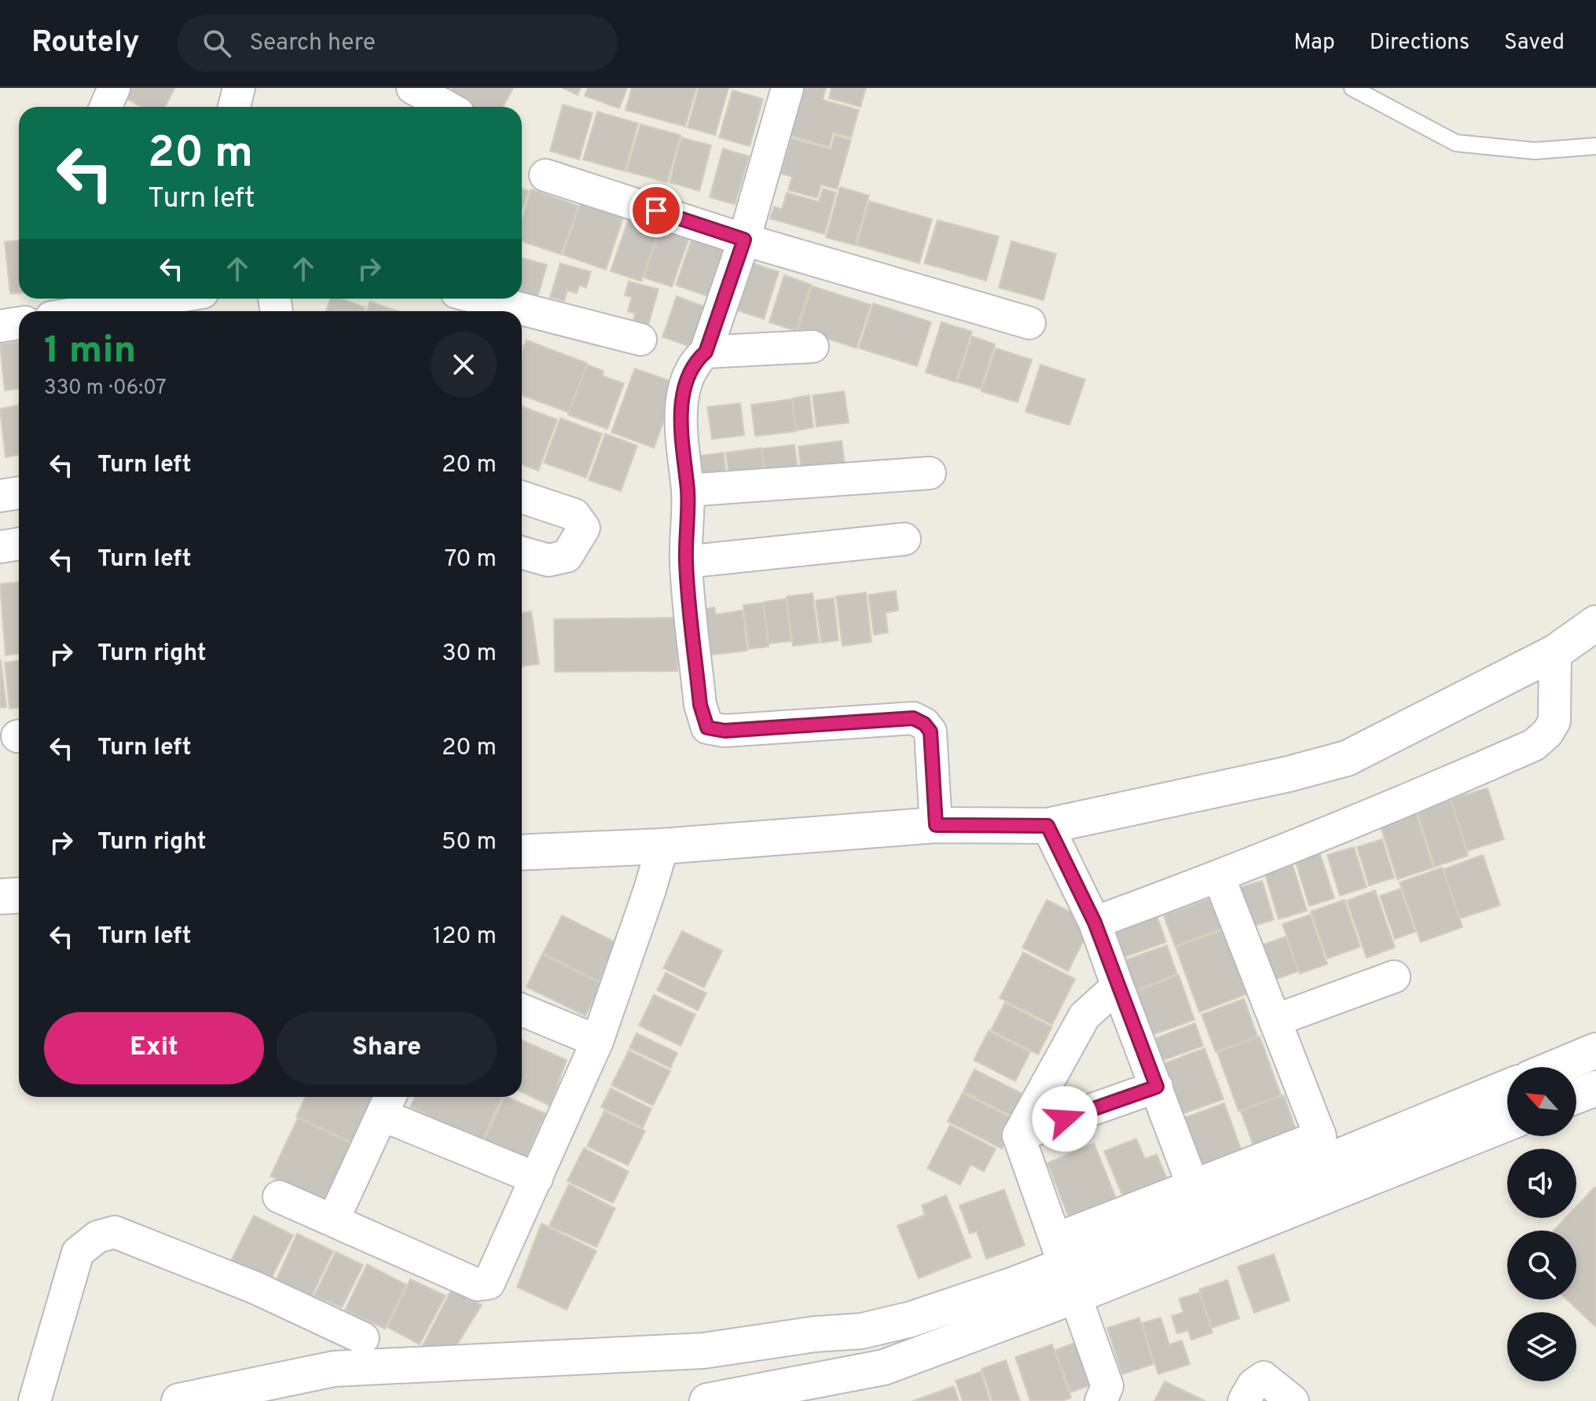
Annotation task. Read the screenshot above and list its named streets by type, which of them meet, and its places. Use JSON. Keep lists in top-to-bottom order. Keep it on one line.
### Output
{"north":"top left","page":{"header":"Routely","search":"Search here","nav":["Map","Directions","Saved"],"turn":["20 m","Turn left"],"heading":["1 min","330 m · 06:07"],"list":[{"name":"Turn left","value":"20 m"},{"name":"Turn left","value":"70 m"},{"name":"Turn right","value":"30 m"},{"name":"Turn left","value":"20 m"},{"name":"Turn right","value":"50 m"},{"name":"Turn left","value":"120 m"}],"buttons":["Exit","Share"]}}
